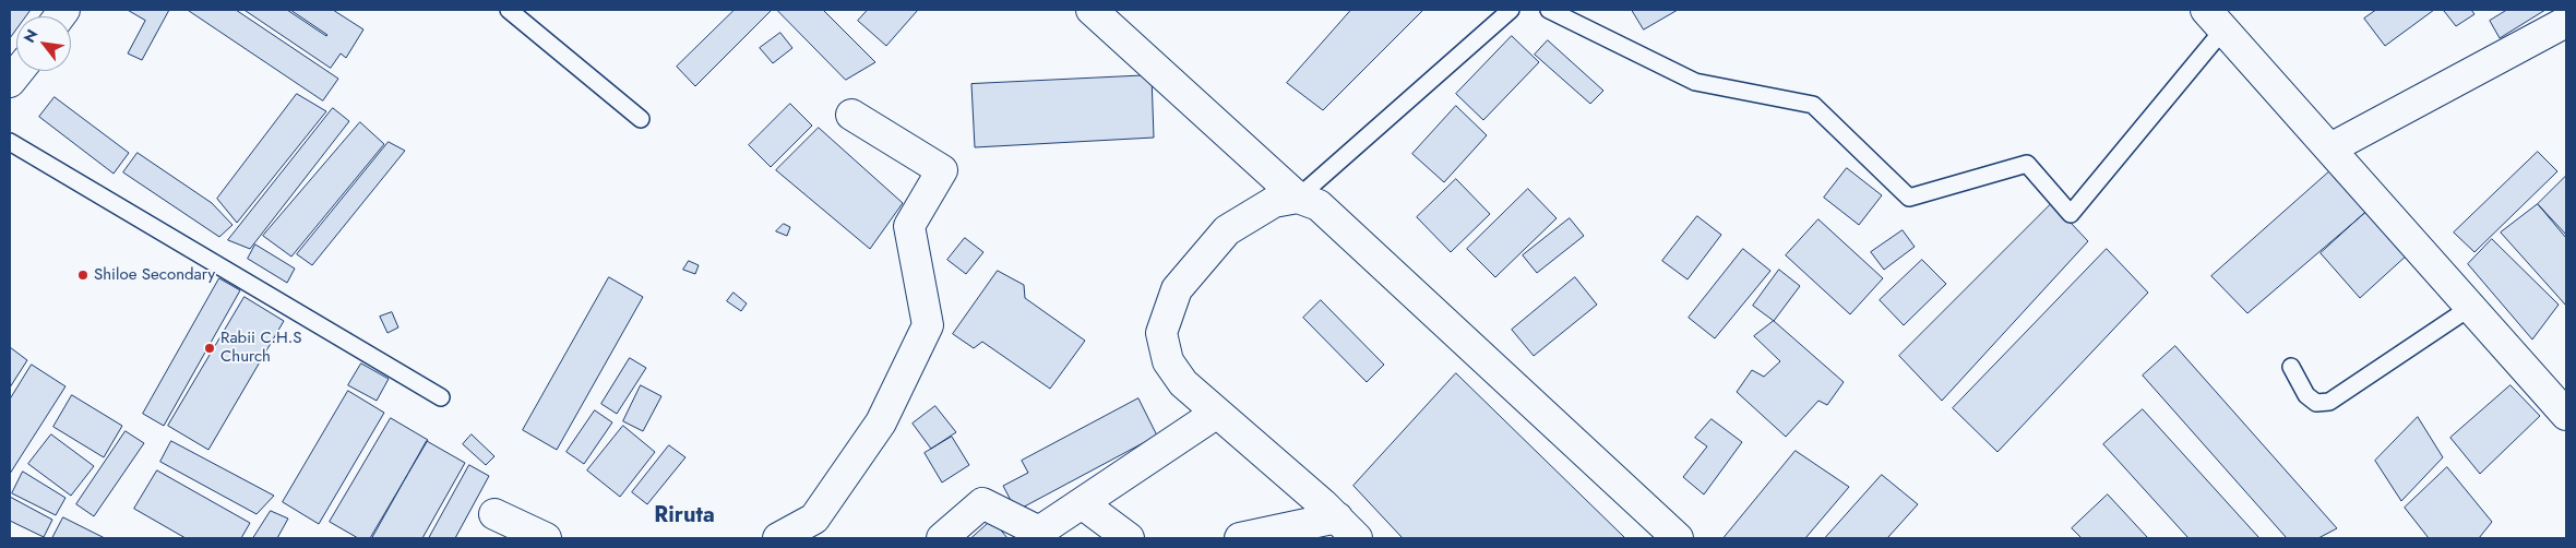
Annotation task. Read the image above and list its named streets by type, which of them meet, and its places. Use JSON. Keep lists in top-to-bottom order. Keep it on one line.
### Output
{"districts":["Riruta"],"places":["Shiloe Secondary","Rabii C.H.S Church"],"north":"top left"}
